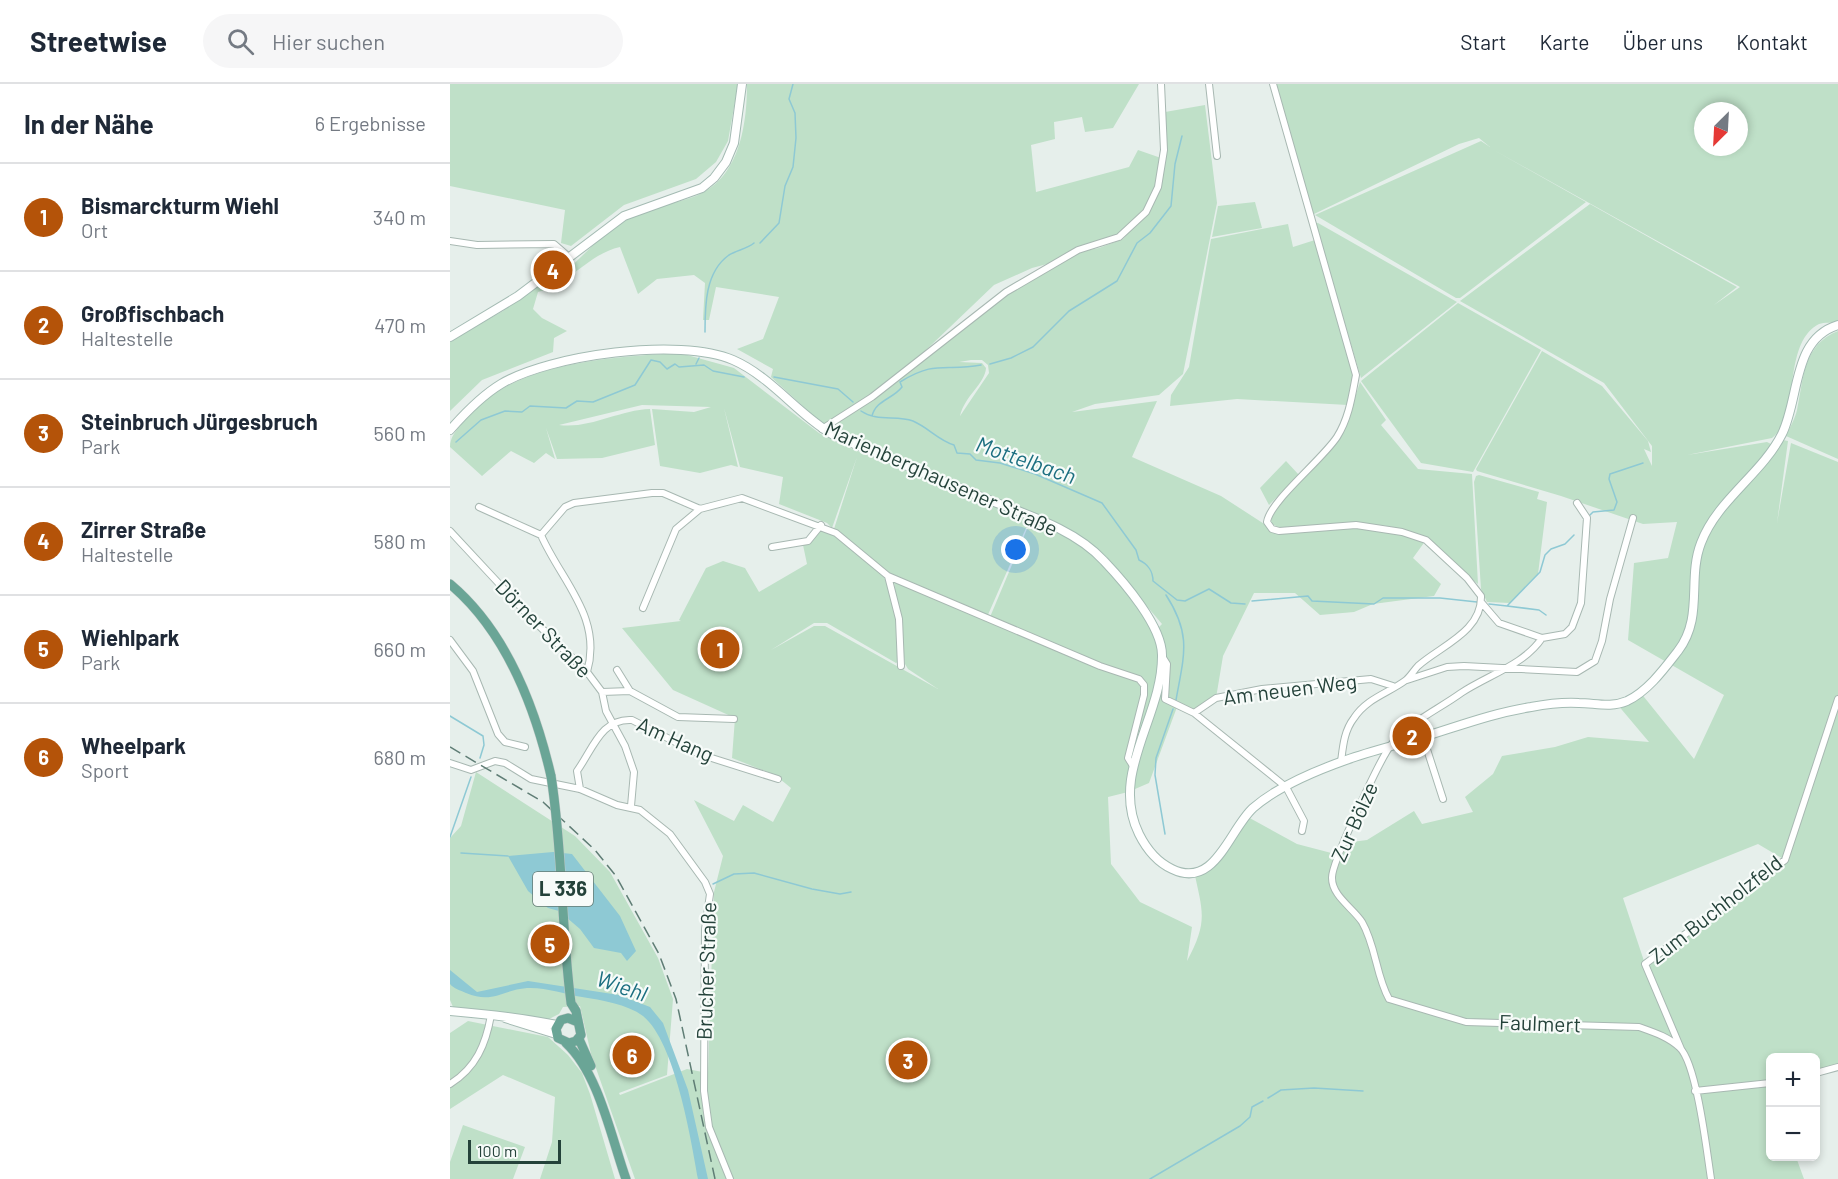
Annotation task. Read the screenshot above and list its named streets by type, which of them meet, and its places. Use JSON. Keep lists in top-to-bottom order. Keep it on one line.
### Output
{"streets":{"main road":["Marienberghausener Straße","L 336"],"street":["Dörner Straße","Am neuen Weg","Am Hang","Zur Bölze","Zum Buchholzfeld","Brucher Straße","Faulmert"]},"crossings":[["Marienberghausener Straße","Am neuen Weg"],["Dörner Straße","Am Hang"],["Dörner Straße","Brucher Straße"],["Am Hang","Brucher Straße"],["Zur Bölze","Faulmert"],["Zum Buchholzfeld","Faulmert"]],"water":["Mottelbach","Wiehl"],"scale_bar":"100 m","north":"bottom left","page":{"header":"Streetwise","search":"Hier suchen","nav":["Start","Karte","Über uns","Kontakt"],"heading":["In der Nähe","6 Ergebnisse"],"list":[{"mark":"1","name":"Bismarckturm Wiehl","note":"Ort","value":"340 m"},{"mark":"2","name":"Großfischbach","note":"Haltestelle","value":"470 m"},{"mark":"3","name":"Steinbruch Jürgesbruch","note":"Park","value":"560 m"},{"mark":"4","name":"Zirrer Straße","note":"Haltestelle","value":"580 m"},{"mark":"5","name":"Wiehlpark","note":"Park","value":"660 m"},{"mark":"6","name":"Wheelpark","note":"Sport","value":"680 m"}],"pins":["4","1","2","5","6","3"],"map_buttons":["+","−"],"scale":"100 m"}}
